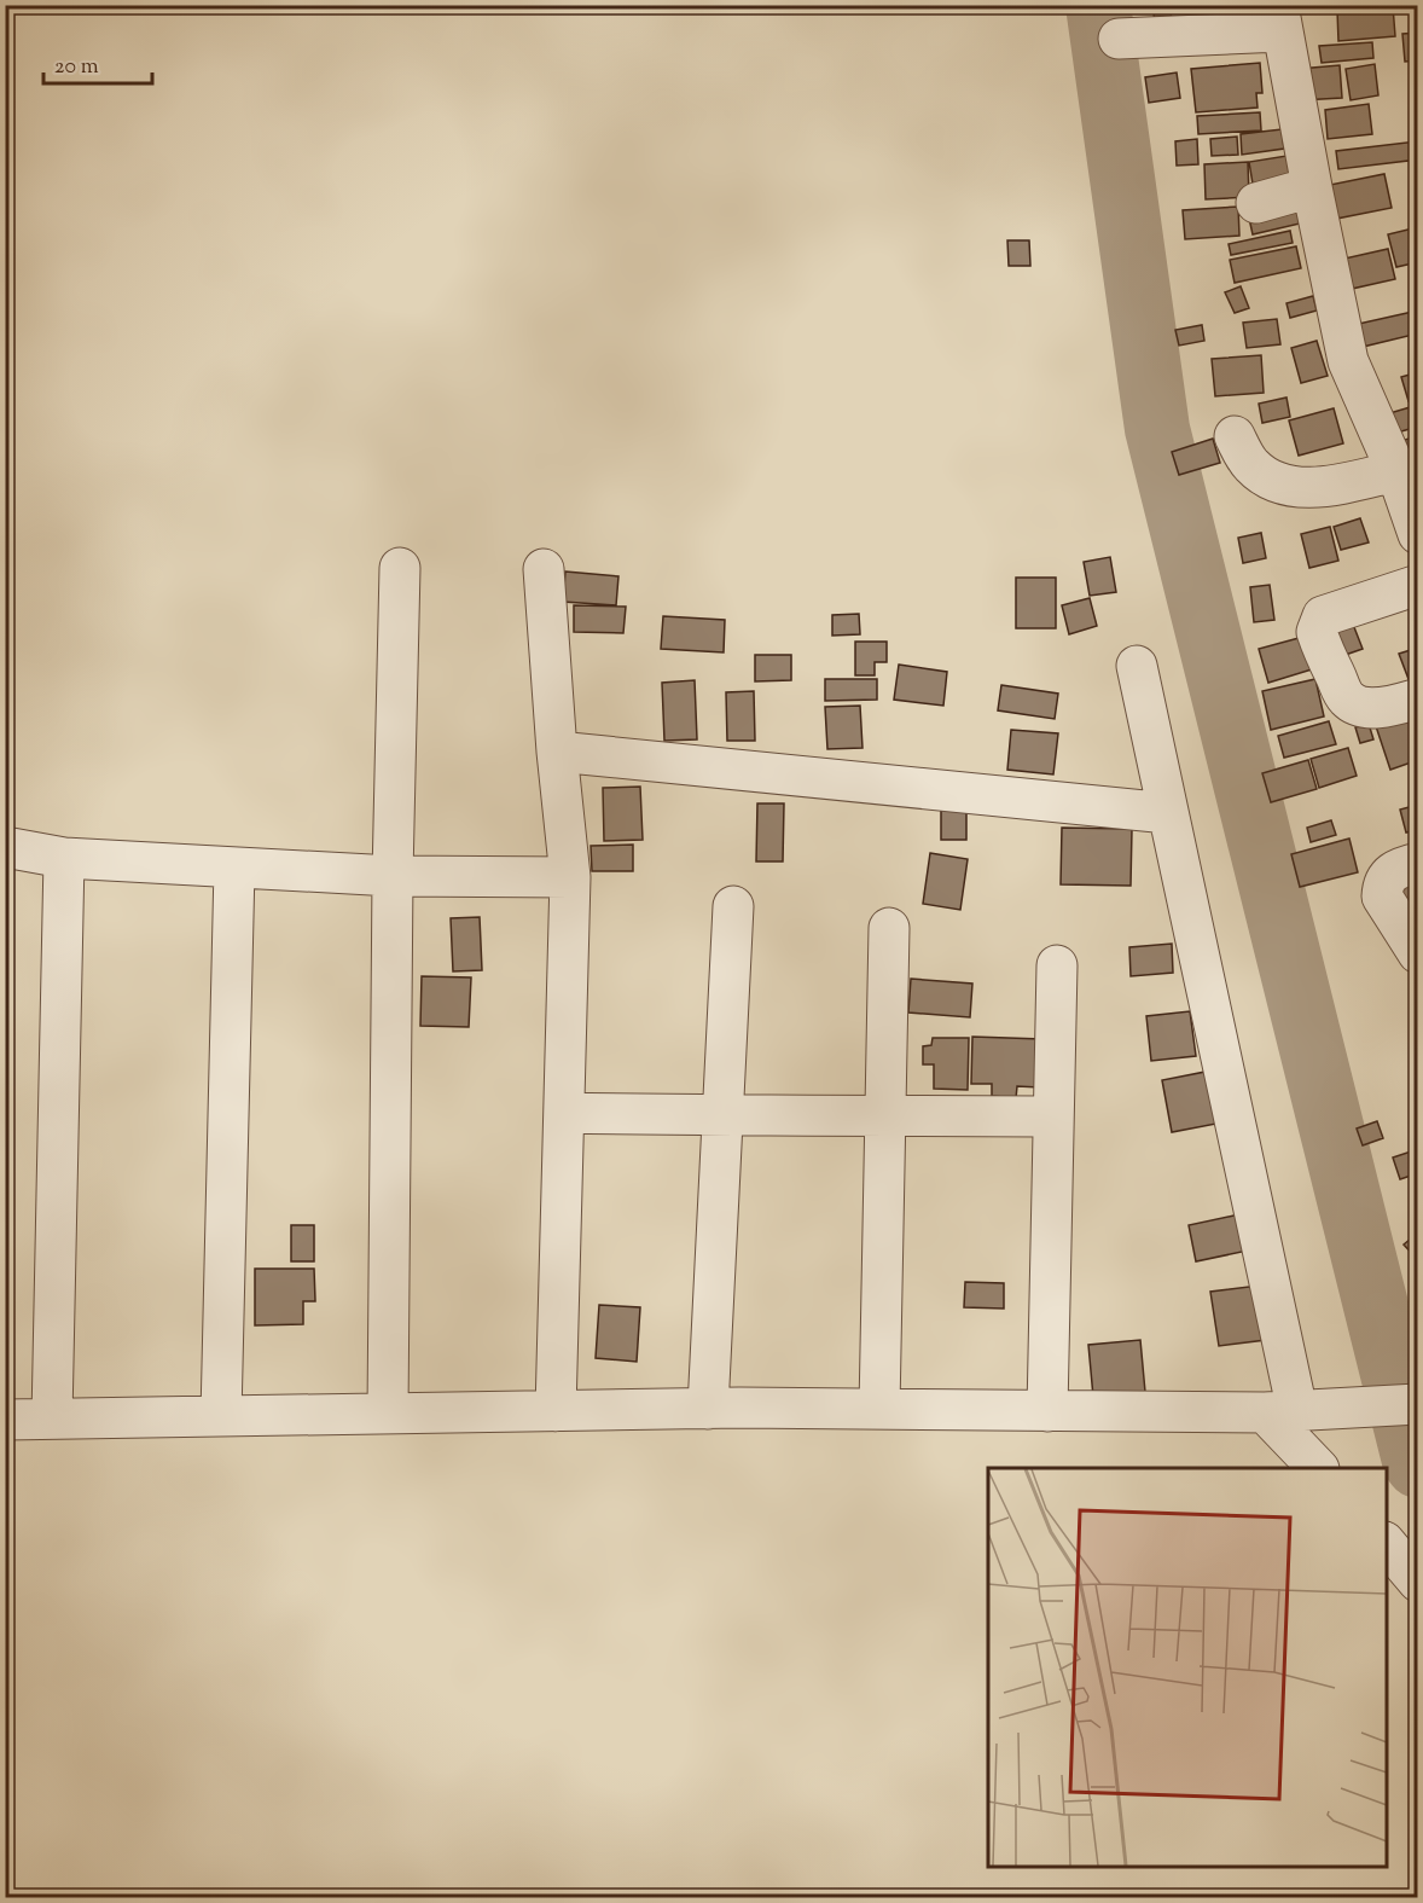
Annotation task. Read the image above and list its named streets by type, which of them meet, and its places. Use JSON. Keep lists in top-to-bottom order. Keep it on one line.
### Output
{"scale_bar":"20 m"}
